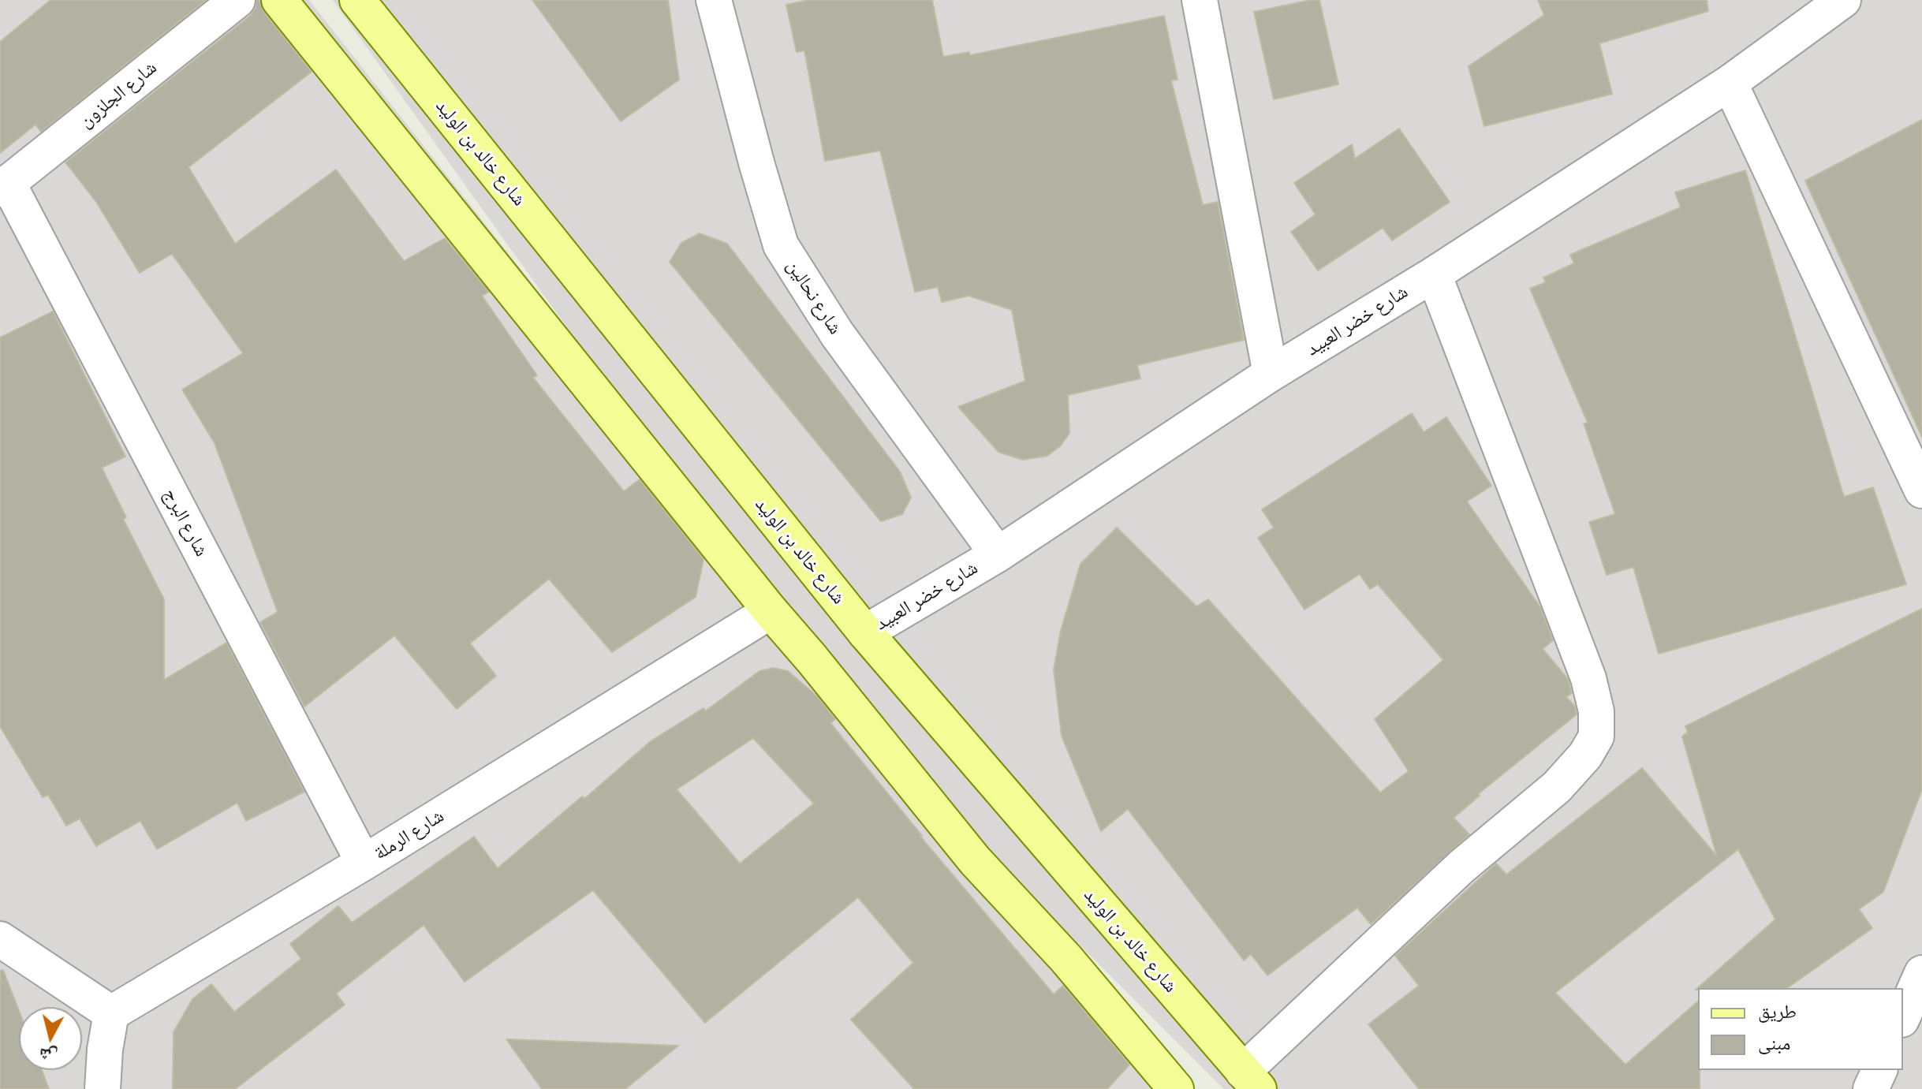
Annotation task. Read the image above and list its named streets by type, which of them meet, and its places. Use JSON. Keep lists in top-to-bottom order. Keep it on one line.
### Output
{"streets":{"main road":["شارع خالد بن الوليد"],"street":["شارع الجلزون","شارع نحالين","شارع خضر العبيد","شارع البرج","شارع الرملة"]},"crossings":[["شارع الجلزون","شارع البرج"],["شارع خالد بن الوليد","شارع خضر العبيد"],["شارع نحالين","شارع خضر العبيد"],["شارع البرج","شارع الرملة"]],"legend":["طريق","مبنى"],"north":"bottom"}
